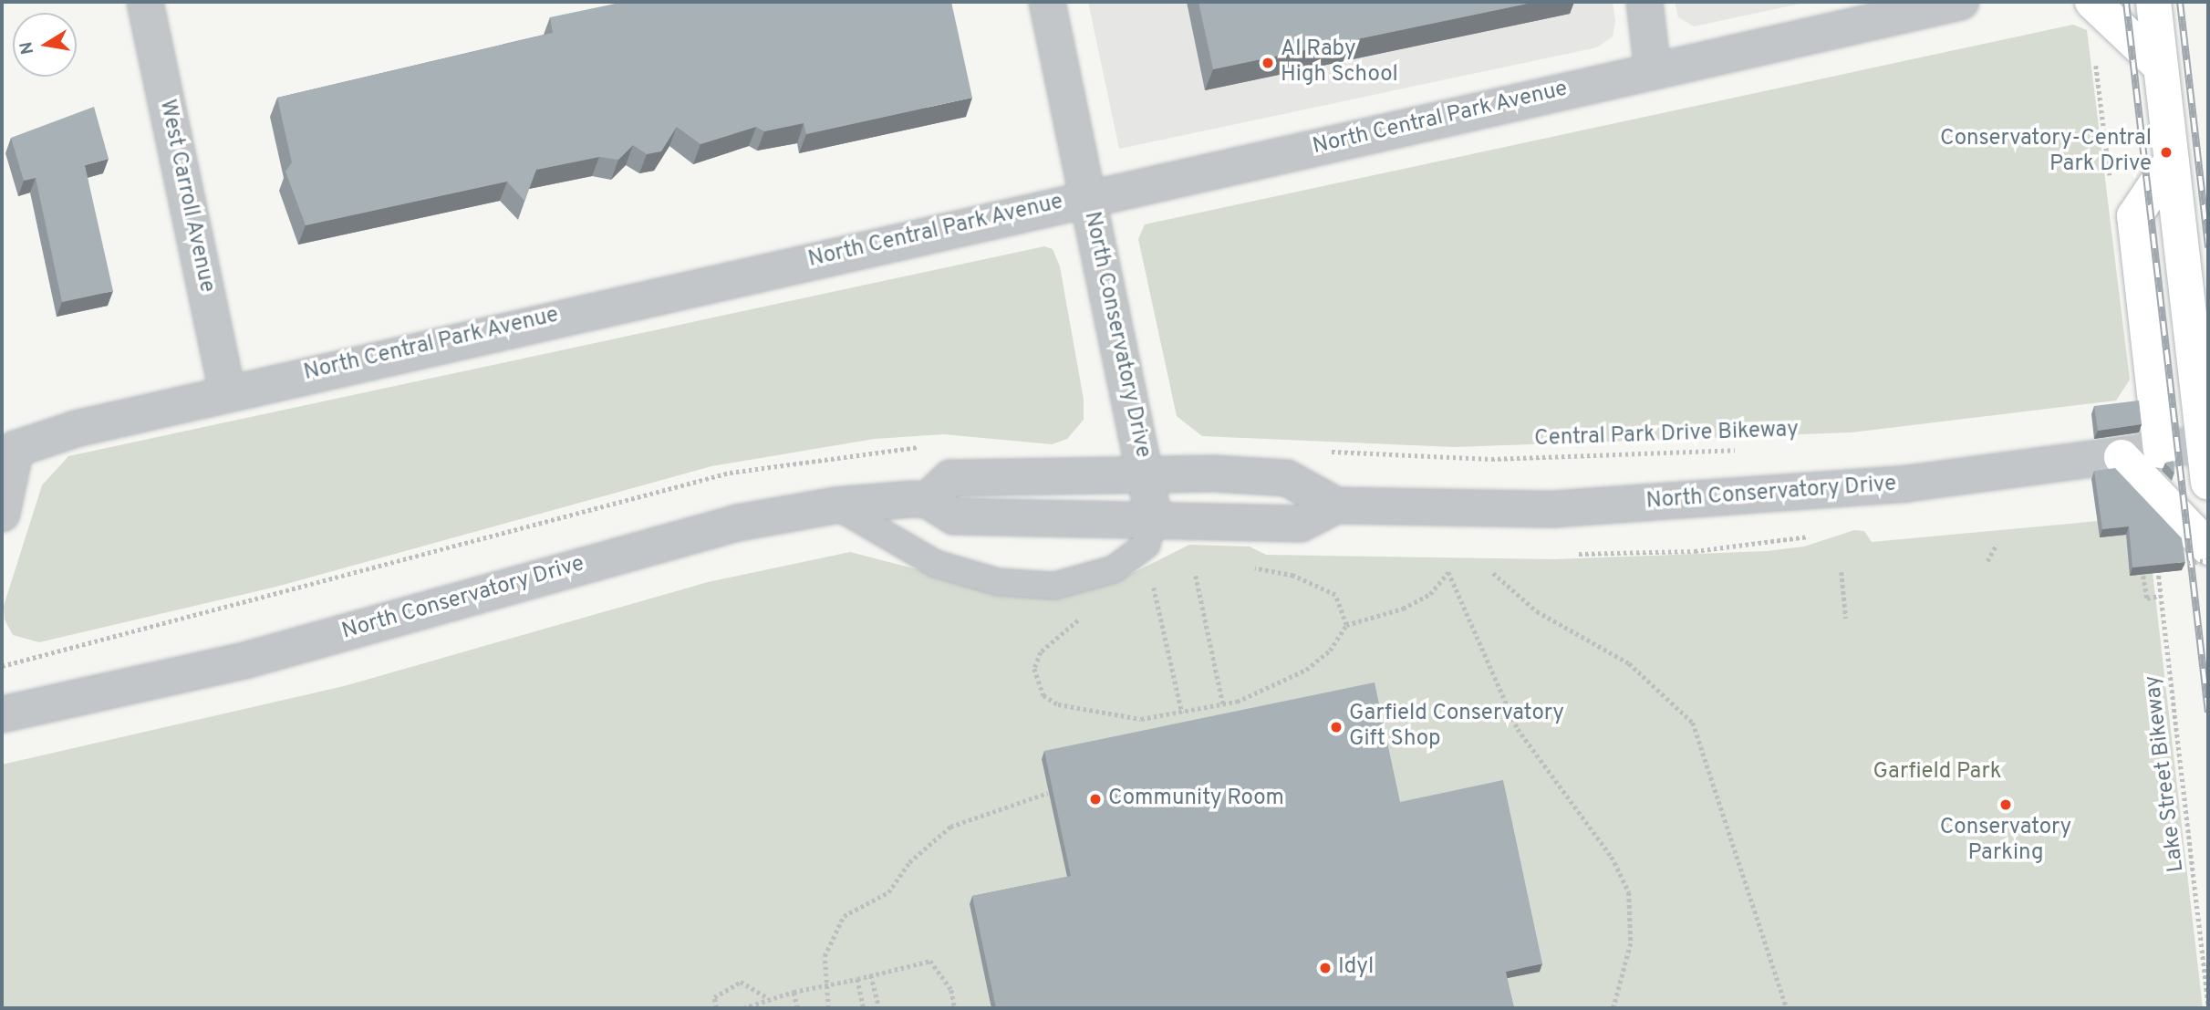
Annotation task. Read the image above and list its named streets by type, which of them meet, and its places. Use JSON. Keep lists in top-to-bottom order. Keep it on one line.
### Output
{"streets":{"street":["North Central Park Avenue","West Carroll Avenue","North Conservatory Drive"],"path":["Central Park Drive Bikeway","Lake Street Bikeway"]},"crossings":[["North Central Park Avenue","West Carroll Avenue"],["North Central Park Avenue","North Conservatory Drive"]],"parks":["Garfield Park"],"places":["Al Raby High School","Conservatory-Central Park Drive","Garfield Conservatory Gift Shop","Community Room","Conservatory Parking","Idyl"],"north":"left"}
